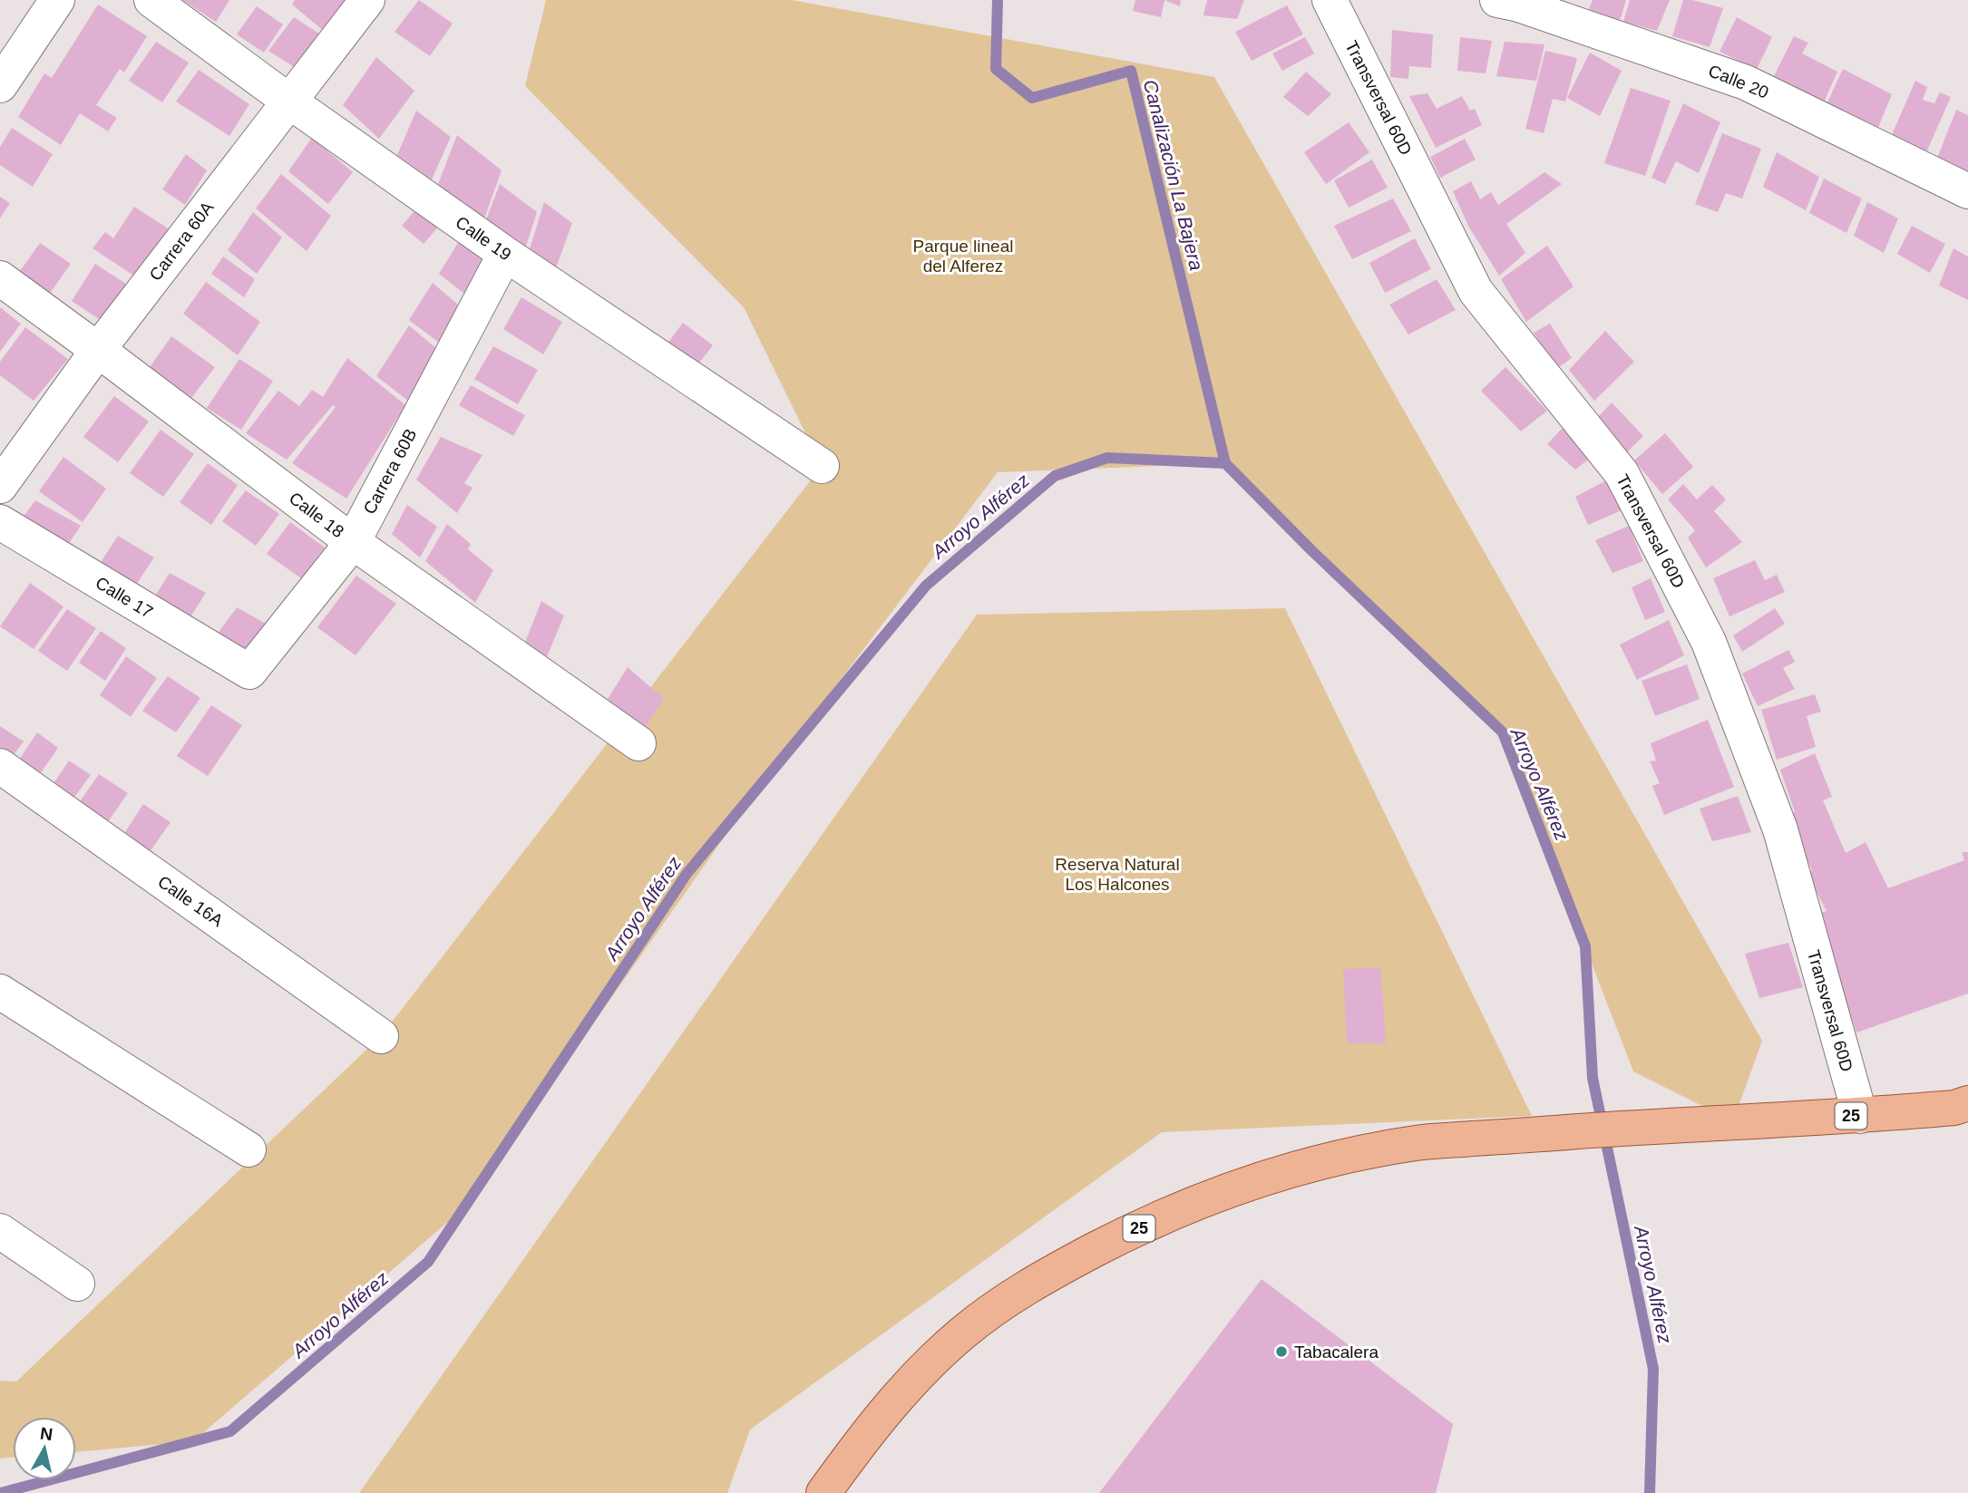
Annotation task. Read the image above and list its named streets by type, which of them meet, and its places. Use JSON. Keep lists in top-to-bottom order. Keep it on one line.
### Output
{"streets":{"main road":["25"],"street":["Calle 20","Transversal 60D","Calle 19","Carrera 60A","Carrera 60B","Calle 18","Calle 17","Calle 16A"]},"crossings":[["Transversal 60D","25"],["Calle 19","Carrera 60A"],["Calle 19","Carrera 60B"],["Carrera 60A","Calle 18"],["Carrera 60B","Calle 18"],["Carrera 60B","Calle 17"]],"water":["Canalización La Bajera","Arroyo Alférez"],"parks":["Parque lineal del Alferez","Reserva Natural Los Halcones"],"places":["Tabacalera"],"north":"top"}
